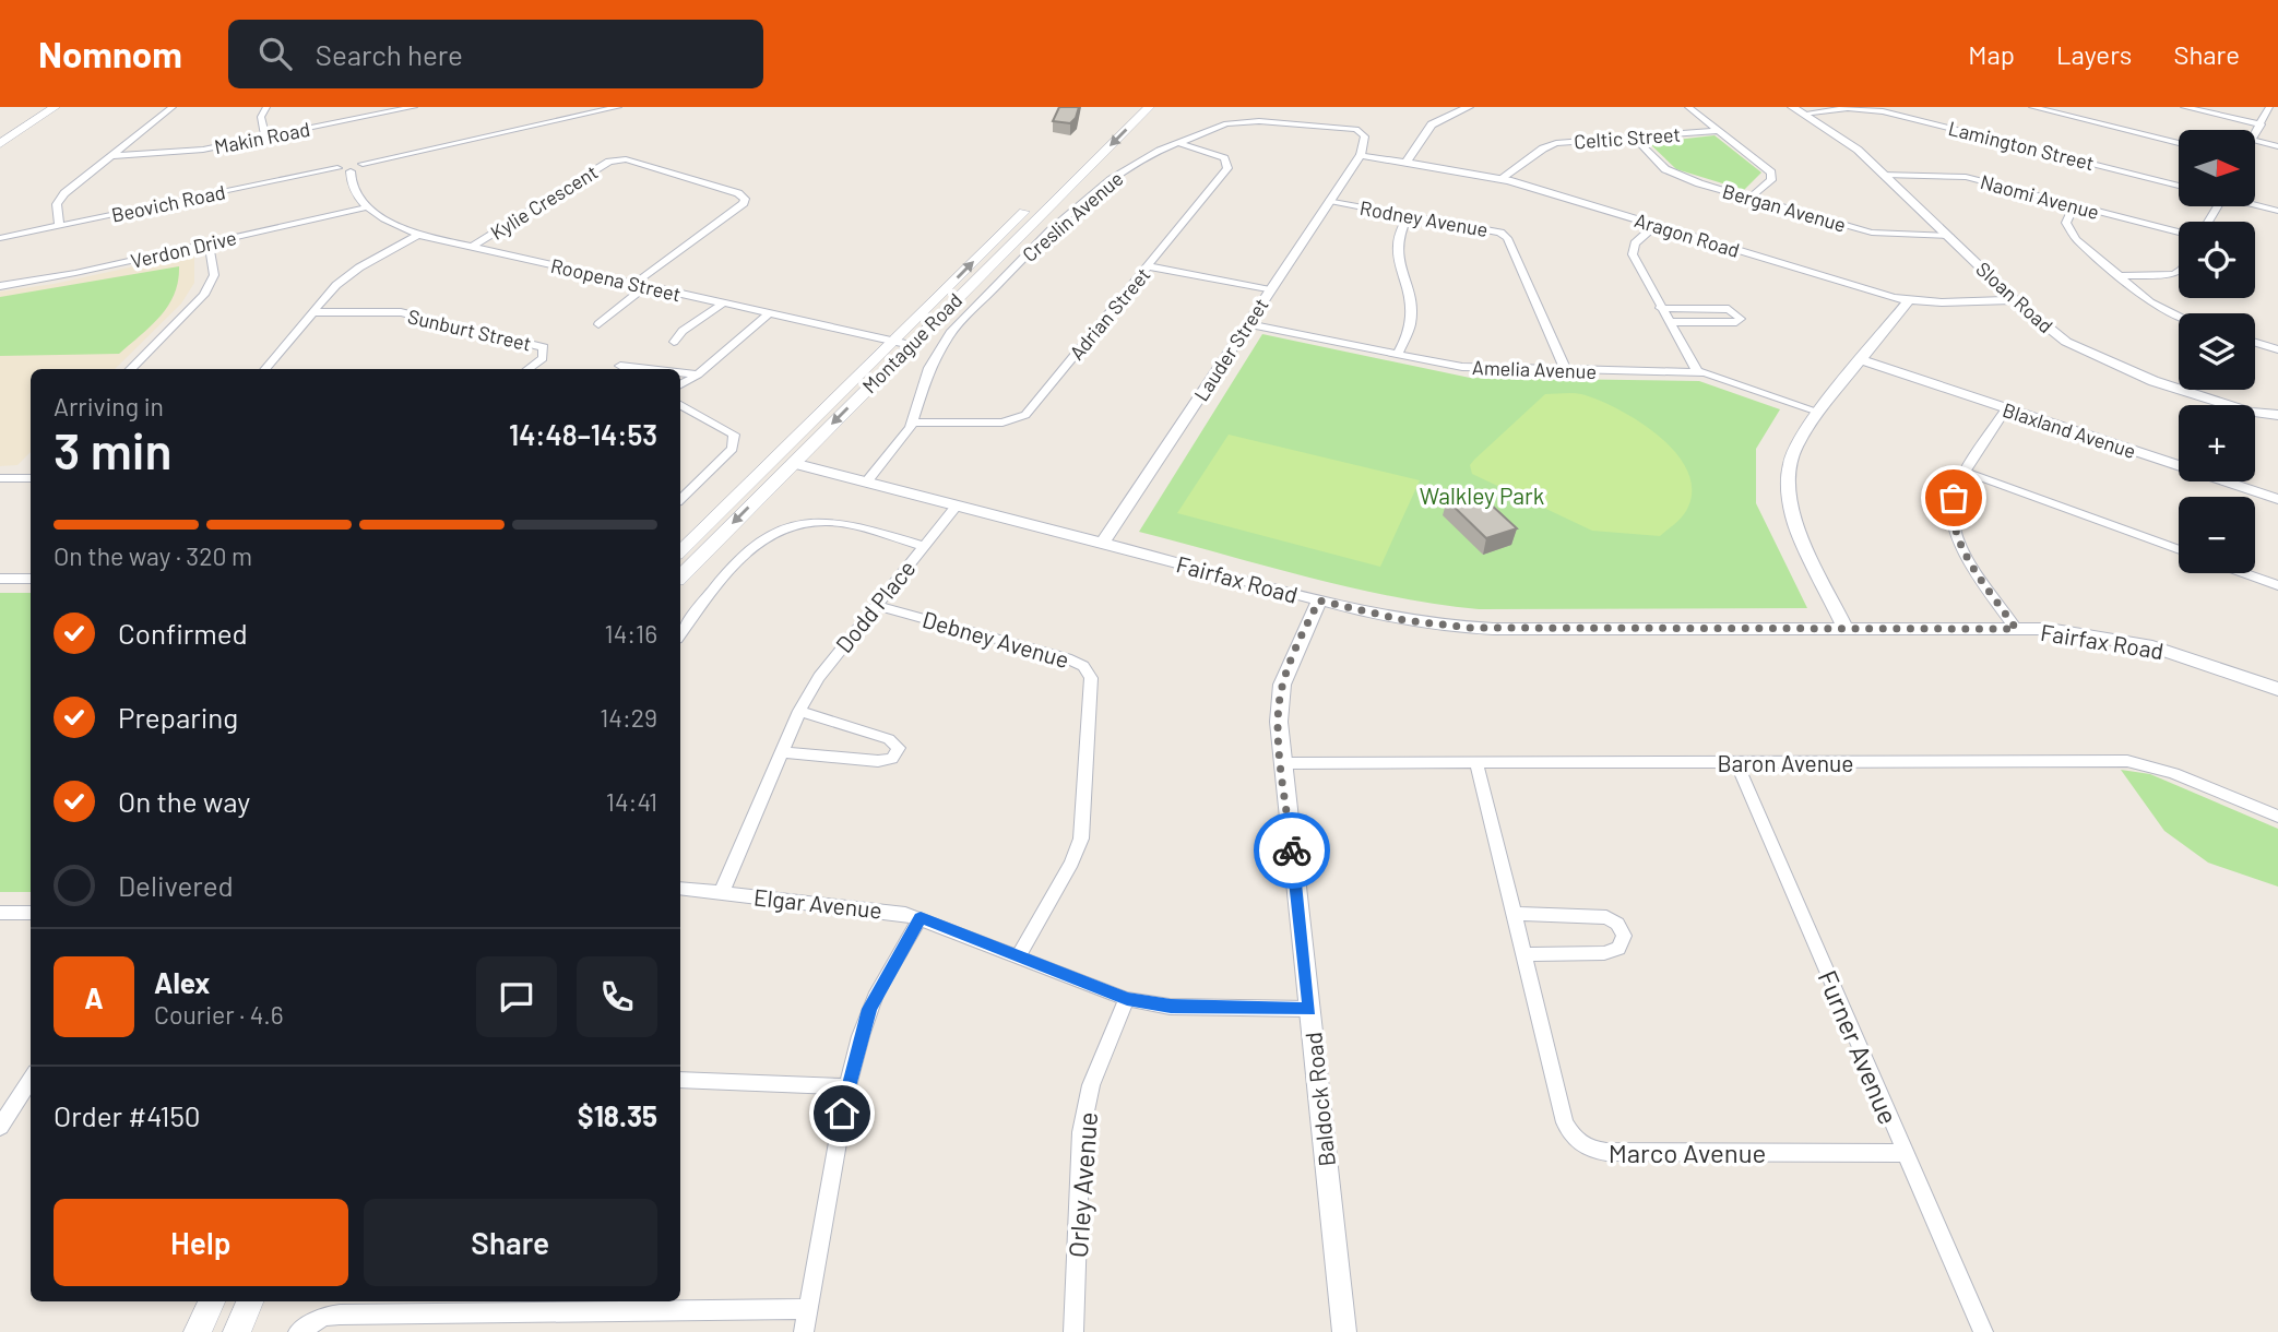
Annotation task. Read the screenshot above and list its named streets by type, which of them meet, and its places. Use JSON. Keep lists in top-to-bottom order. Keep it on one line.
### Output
{"streets":{"main road":["Montague Road"],"street":["Makin Road","Celtic Street","Lamington Street","Naomi Avenue","Kylie Crescent","Beovich Road","Bergan Avenue","Creslin Avenue","Rodney Avenue","Aragon Road","Verdon Drive","Roopena Street","Sloan Road","Adrian Street","Sunburt Street","Lauder Street","Amelia Avenue","Blaxland Avenue","Fairfax Road","Dodd Place","Debney Avenue","Baron Avenue","Elgar Avenue","Furner Avenue","Baldock Road","Marco Avenue","Orley Avenue"]},"crossings":[["Celtic Street","Bergan Avenue"],["Celtic Street","Aragon Road"],["Lamington Street","Sloan Road"],["Naomi Avenue","Sloan Road"],["Kylie Crescent","Roopena Street"],["Bergan Avenue","Sloan Road"],["Creslin Avenue","Aragon Road"],["Creslin Avenue","Adrian Street"],["Creslin Avenue","Lauder Street"],["Creslin Avenue","Fairfax Road"],["Rodney Avenue","Lauder Street"],["Rodney Avenue","Amelia Avenue"],["Aragon Road","Sloan Road"],["Aragon Road","Lauder Street"],["Verdon Drive","Roopena Street"],["Roopena Street","Montague Road"],["Montague Road","Fairfax Road"],["Lauder Street","Amelia Avenue"],["Lauder Street","Fairfax Road"],["Fairfax Road","Dodd Place"],["Fairfax Road","Baldock Road"],["Dodd Place","Debney Avenue"],["Dodd Place","Elgar Avenue"],["Debney Avenue","Elgar Avenue"],["Baron Avenue","Furner Avenue"],["Baron Avenue","Baldock Road"],["Baron Avenue","Marco Avenue"],["Elgar Avenue","Baldock Road"],["Elgar Avenue","Orley Avenue"],["Furner Avenue","Marco Avenue"]],"parks":["Walkley Park"],"north":"right","page":{"header":"Nomnom","search":"Search here","nav":["Map","Layers","Share"],"map_buttons":["+","−"],"heading":["3 min","Arriving in","14:48–14:53"],"panel":["Alex","Courier · 4.6","Order #4150","$18.35"],"bar":"On the way · 320 m","list":[["Confirmed","14:16"],["Preparing","14:29"],["On the way","14:41"],"Delivered"],"round":"A","buttons":["Help","Share"]}}
